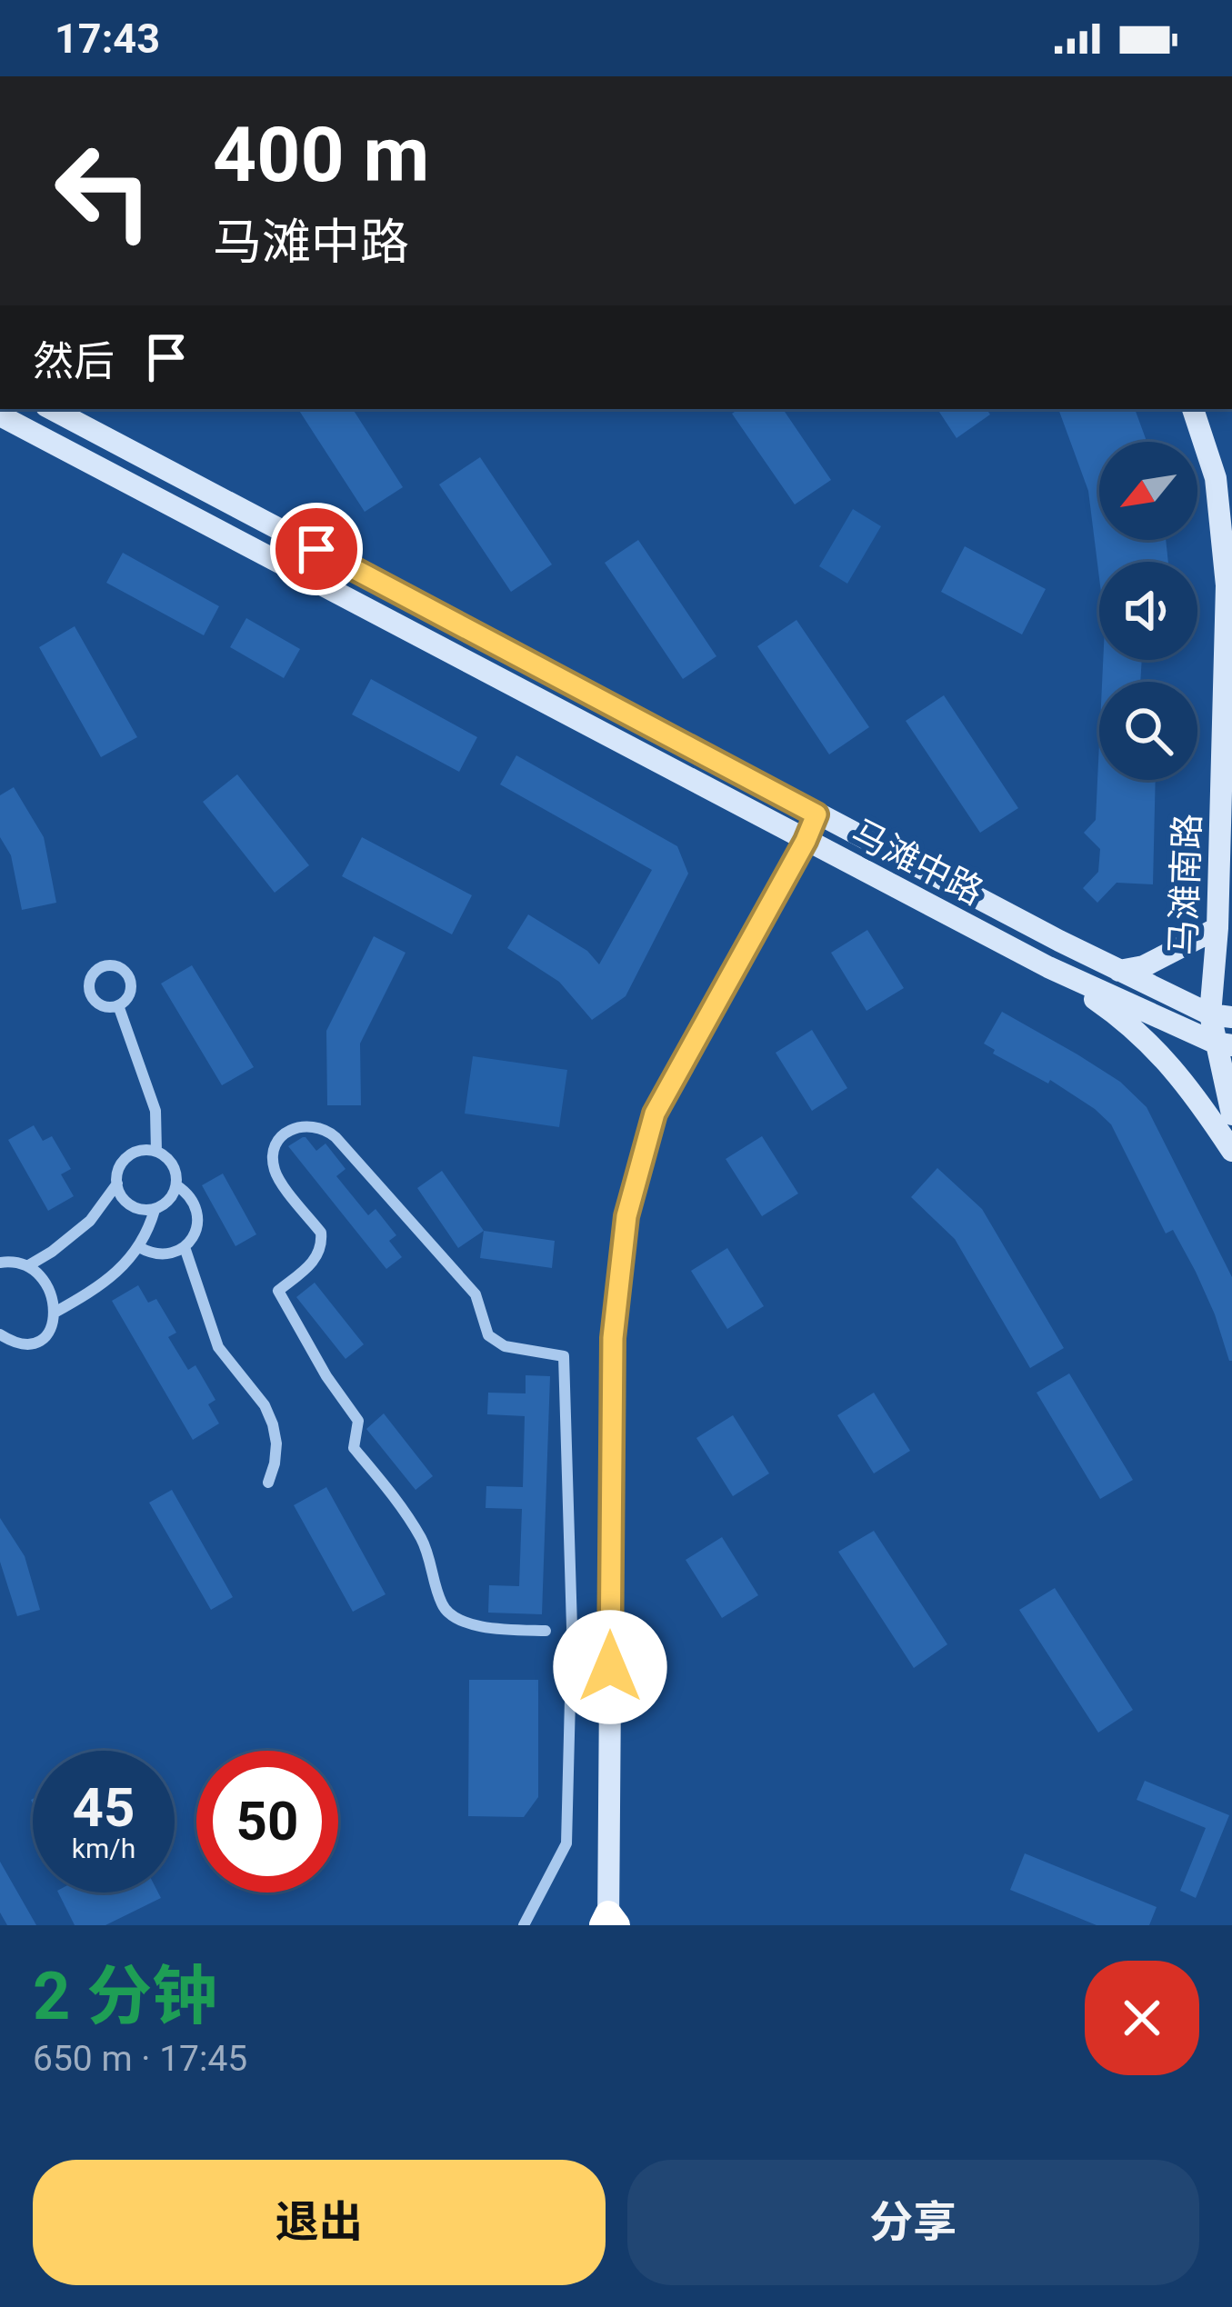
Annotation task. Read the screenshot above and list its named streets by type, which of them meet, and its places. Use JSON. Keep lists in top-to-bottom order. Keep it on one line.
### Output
{"streets":{"main road":["马滩中路","马滩南路"]},"crossings":[["马滩中路","马滩南路"]],"north":"bottom left","page":{"status":"17:43","turn":["400 m","马滩中路"],"then":"然后","speed":"45 km/h","limit":"50","heading":["2 分钟","650 m · 17:45"],"buttons":["退出","分享"]}}
